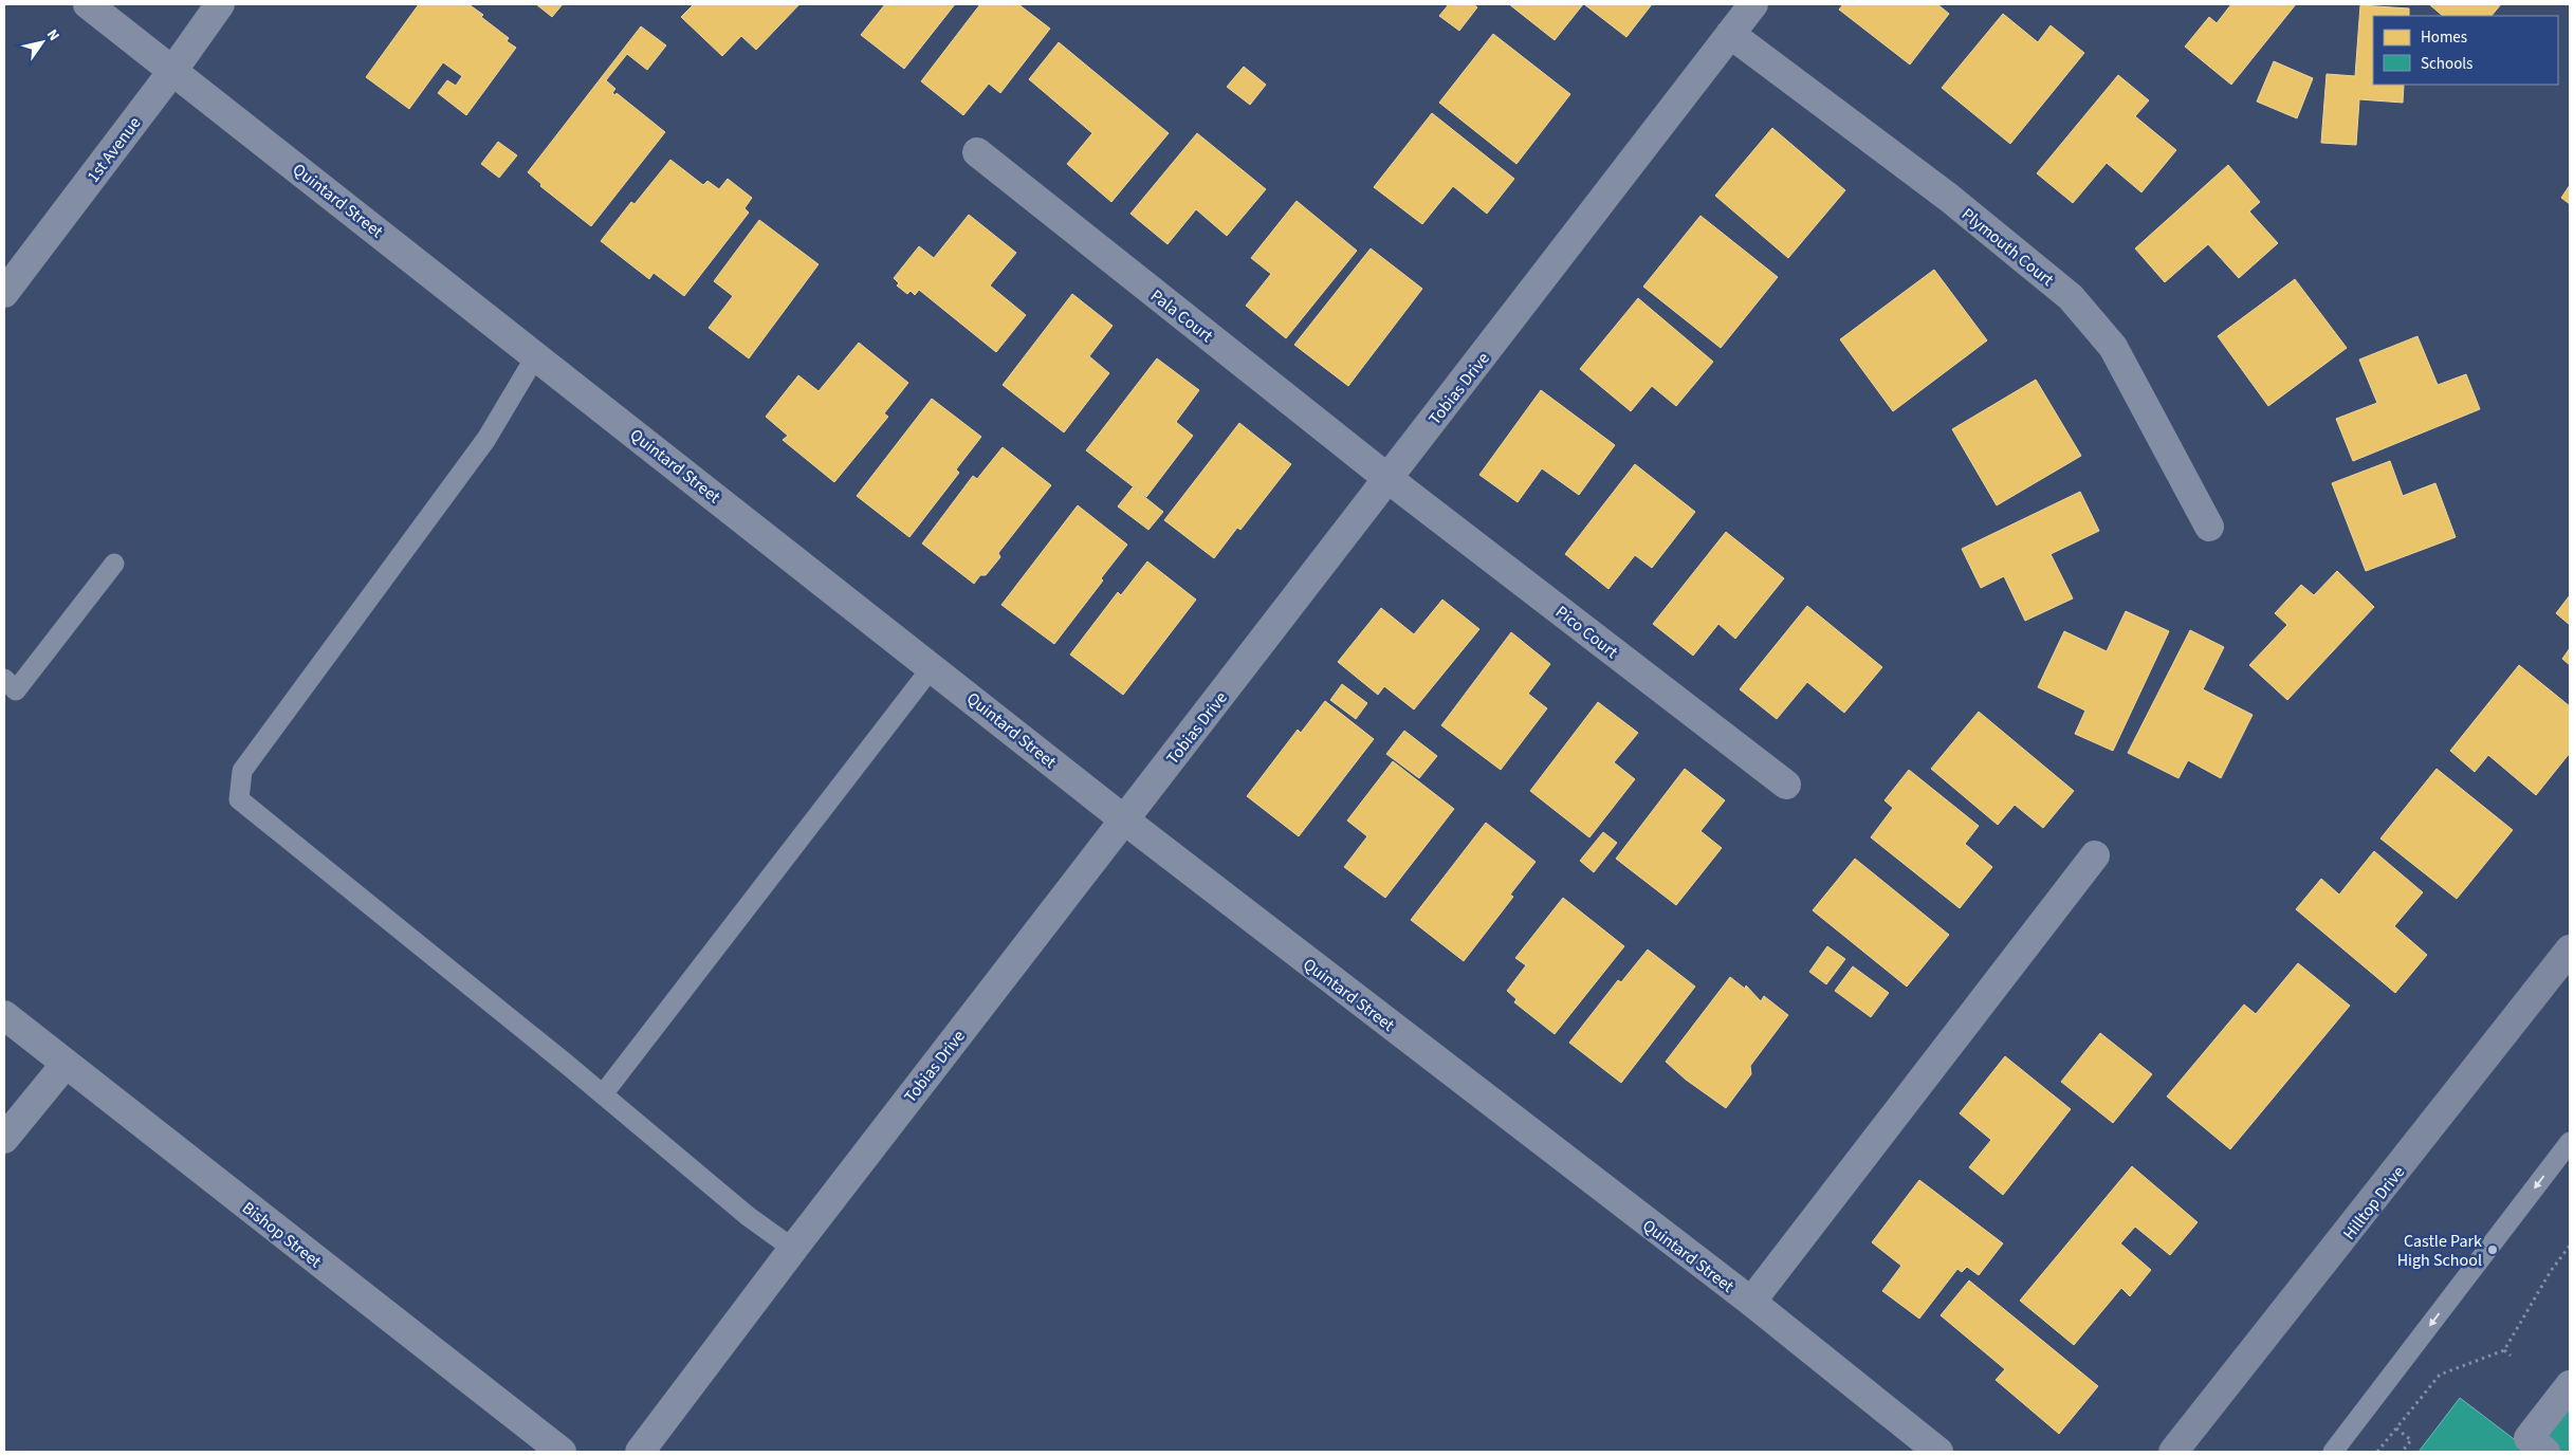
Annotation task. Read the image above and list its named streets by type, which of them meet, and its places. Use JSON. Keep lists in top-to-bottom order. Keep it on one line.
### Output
{"streets":{"main road":["Hilltop Drive"],"street":["1st Avenue","Quintard Street","Plymouth Court","Pala Court","Tobias Drive","Pico Court","Bishop Street"]},"crossings":[["1st Avenue","Quintard Street"],["Quintard Street","Tobias Drive"],["Plymouth Court","Tobias Drive"],["Pala Court","Tobias Drive"],["Pala Court","Pico Court"],["Tobias Drive","Pico Court"]],"places":["Castle Park High School"],"legend":["Homes","Schools"],"north":"top right"}
